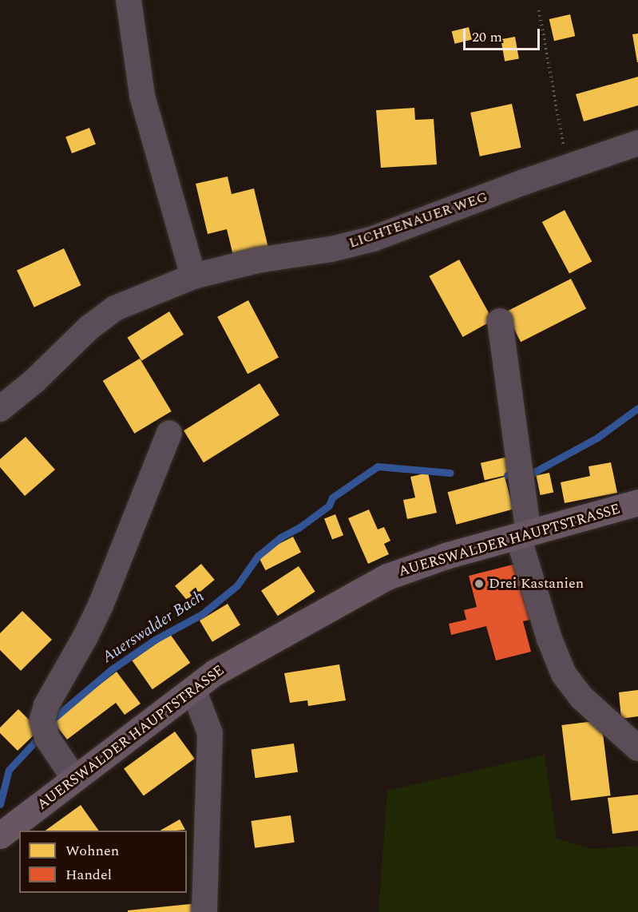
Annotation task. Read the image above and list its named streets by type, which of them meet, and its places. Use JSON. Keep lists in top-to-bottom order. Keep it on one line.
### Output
{"streets":{"main road":["AUERSWALDER HAUPTSTRASSE"],"street":["LICHTENAUER WEG"]},"water":["Auerswalder Bach"],"places":["Drei Kastanien"],"legend":["Wohnen","Handel"],"scale_bar":"20 m"}
